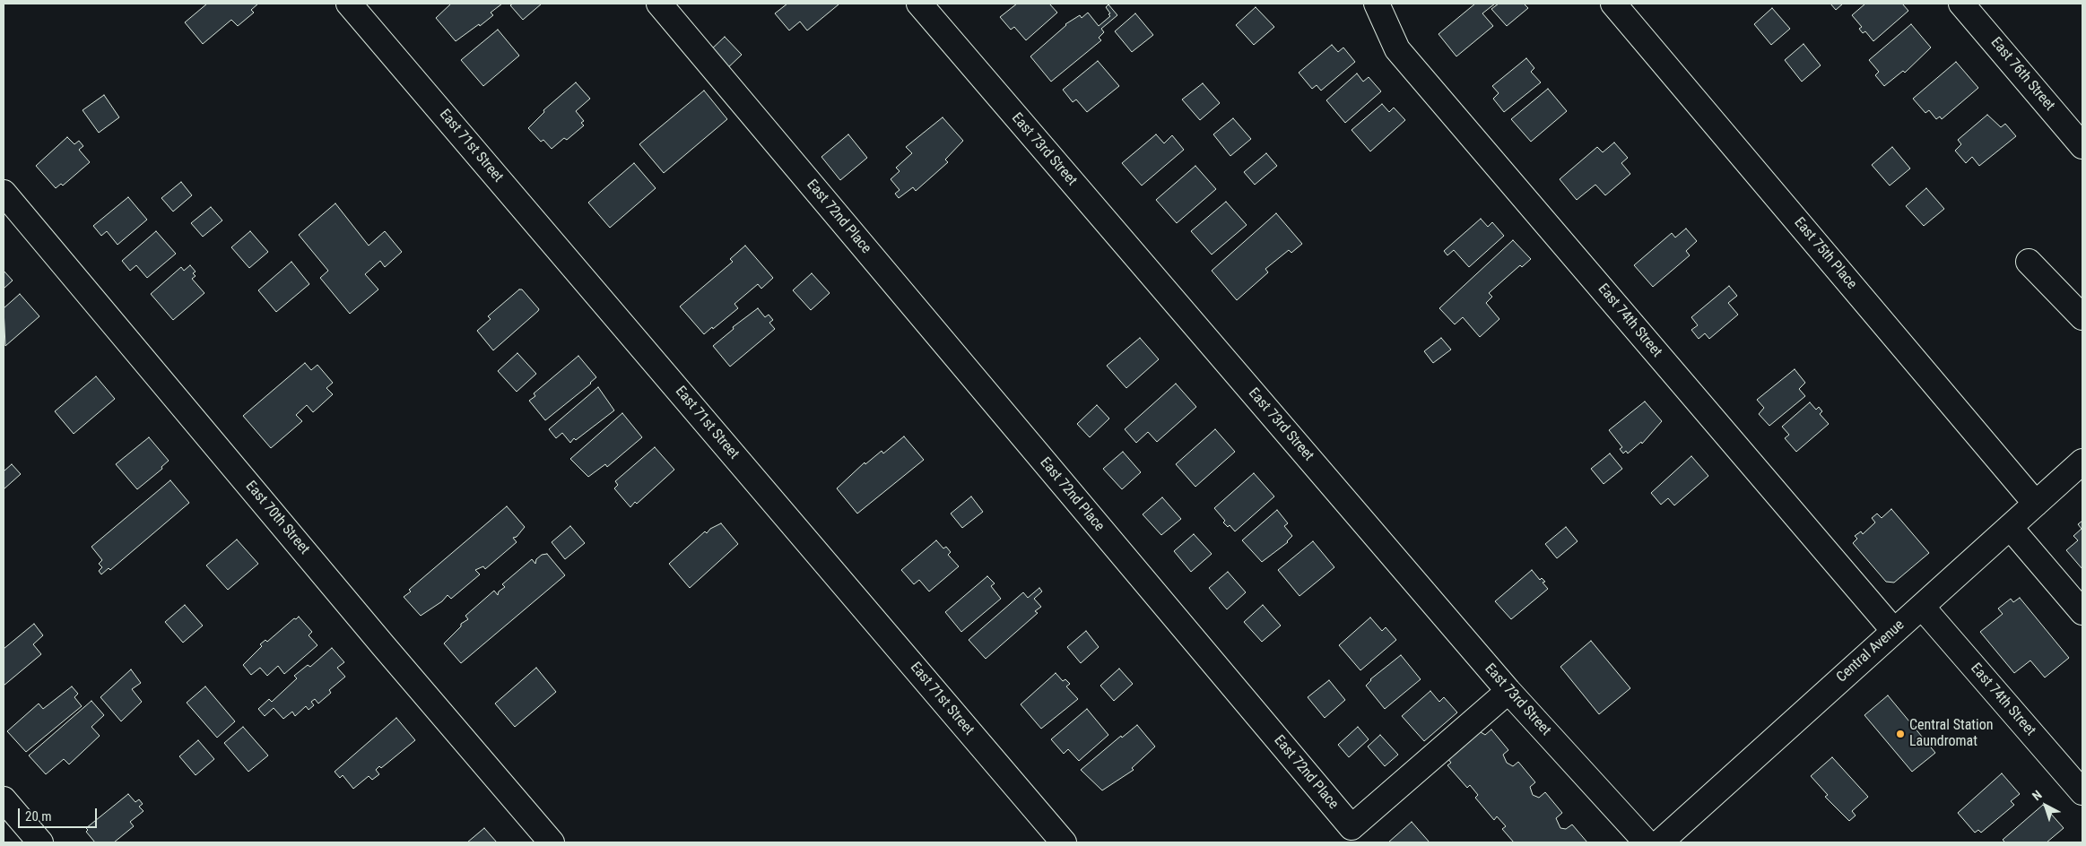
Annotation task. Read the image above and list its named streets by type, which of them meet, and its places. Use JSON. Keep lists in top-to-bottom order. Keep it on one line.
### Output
{"streets":{"street":["East 76th Street","East 71st Street","East 73rd Street","East 72nd Place","East 75th Place","East 74th Street","East 70th Street","Central Avenue"]},"crossings":[["East 73rd Street","East 72nd Place"],["East 75th Place","Central Avenue"],["East 74th Street","Central Avenue"]],"places":["Central Station Laundromat"],"scale_bar":"20 m","north":"top left"}
